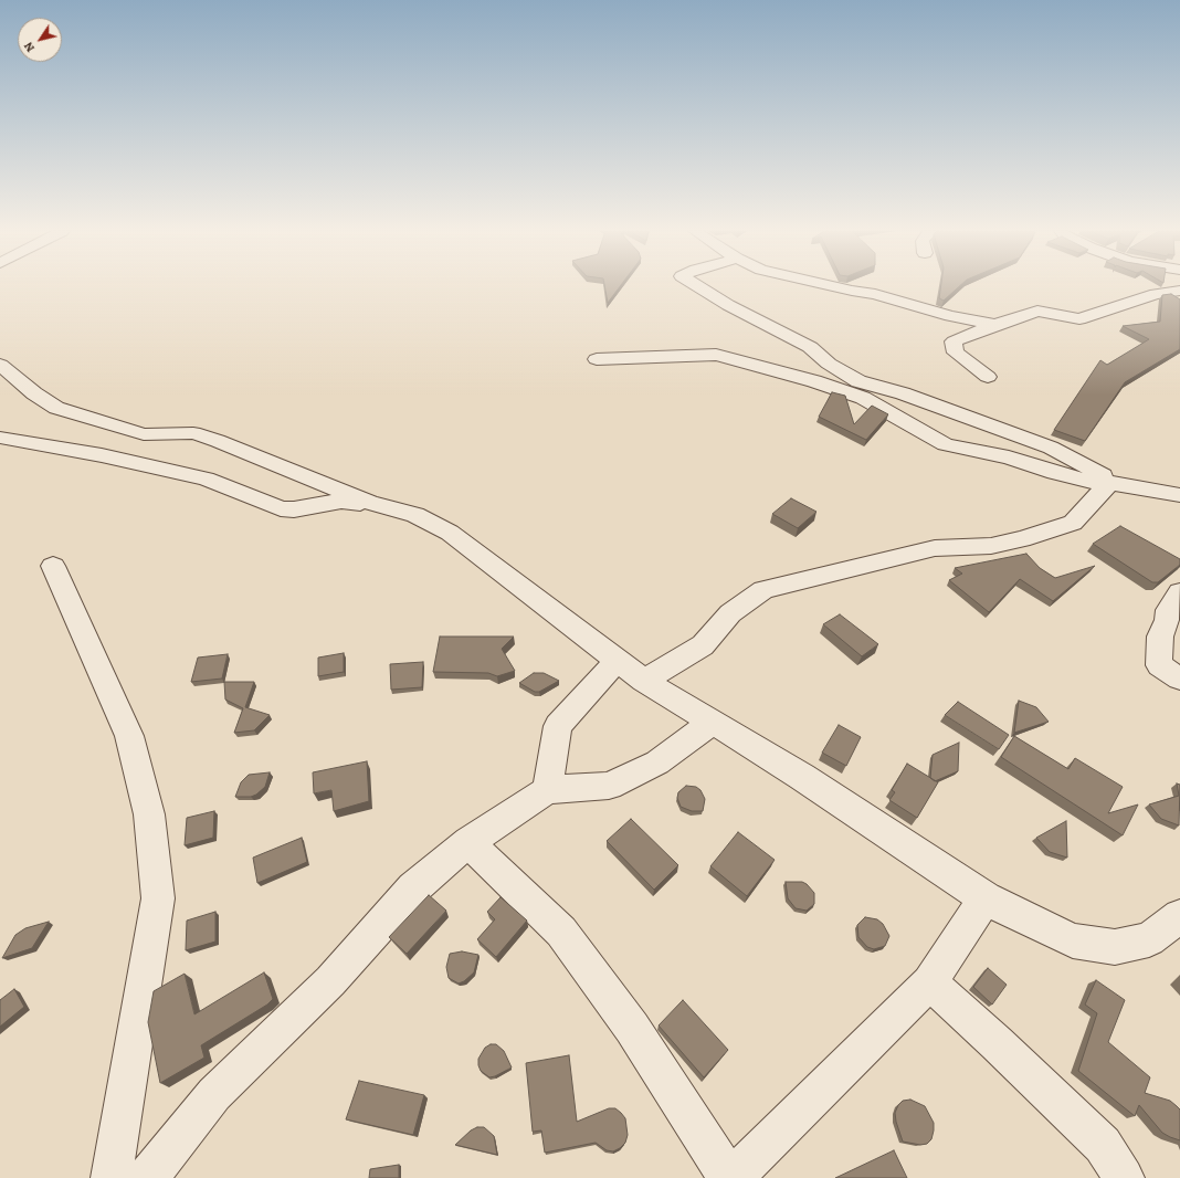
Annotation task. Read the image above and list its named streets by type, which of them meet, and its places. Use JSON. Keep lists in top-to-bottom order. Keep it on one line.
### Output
{"north":"bottom left"}
